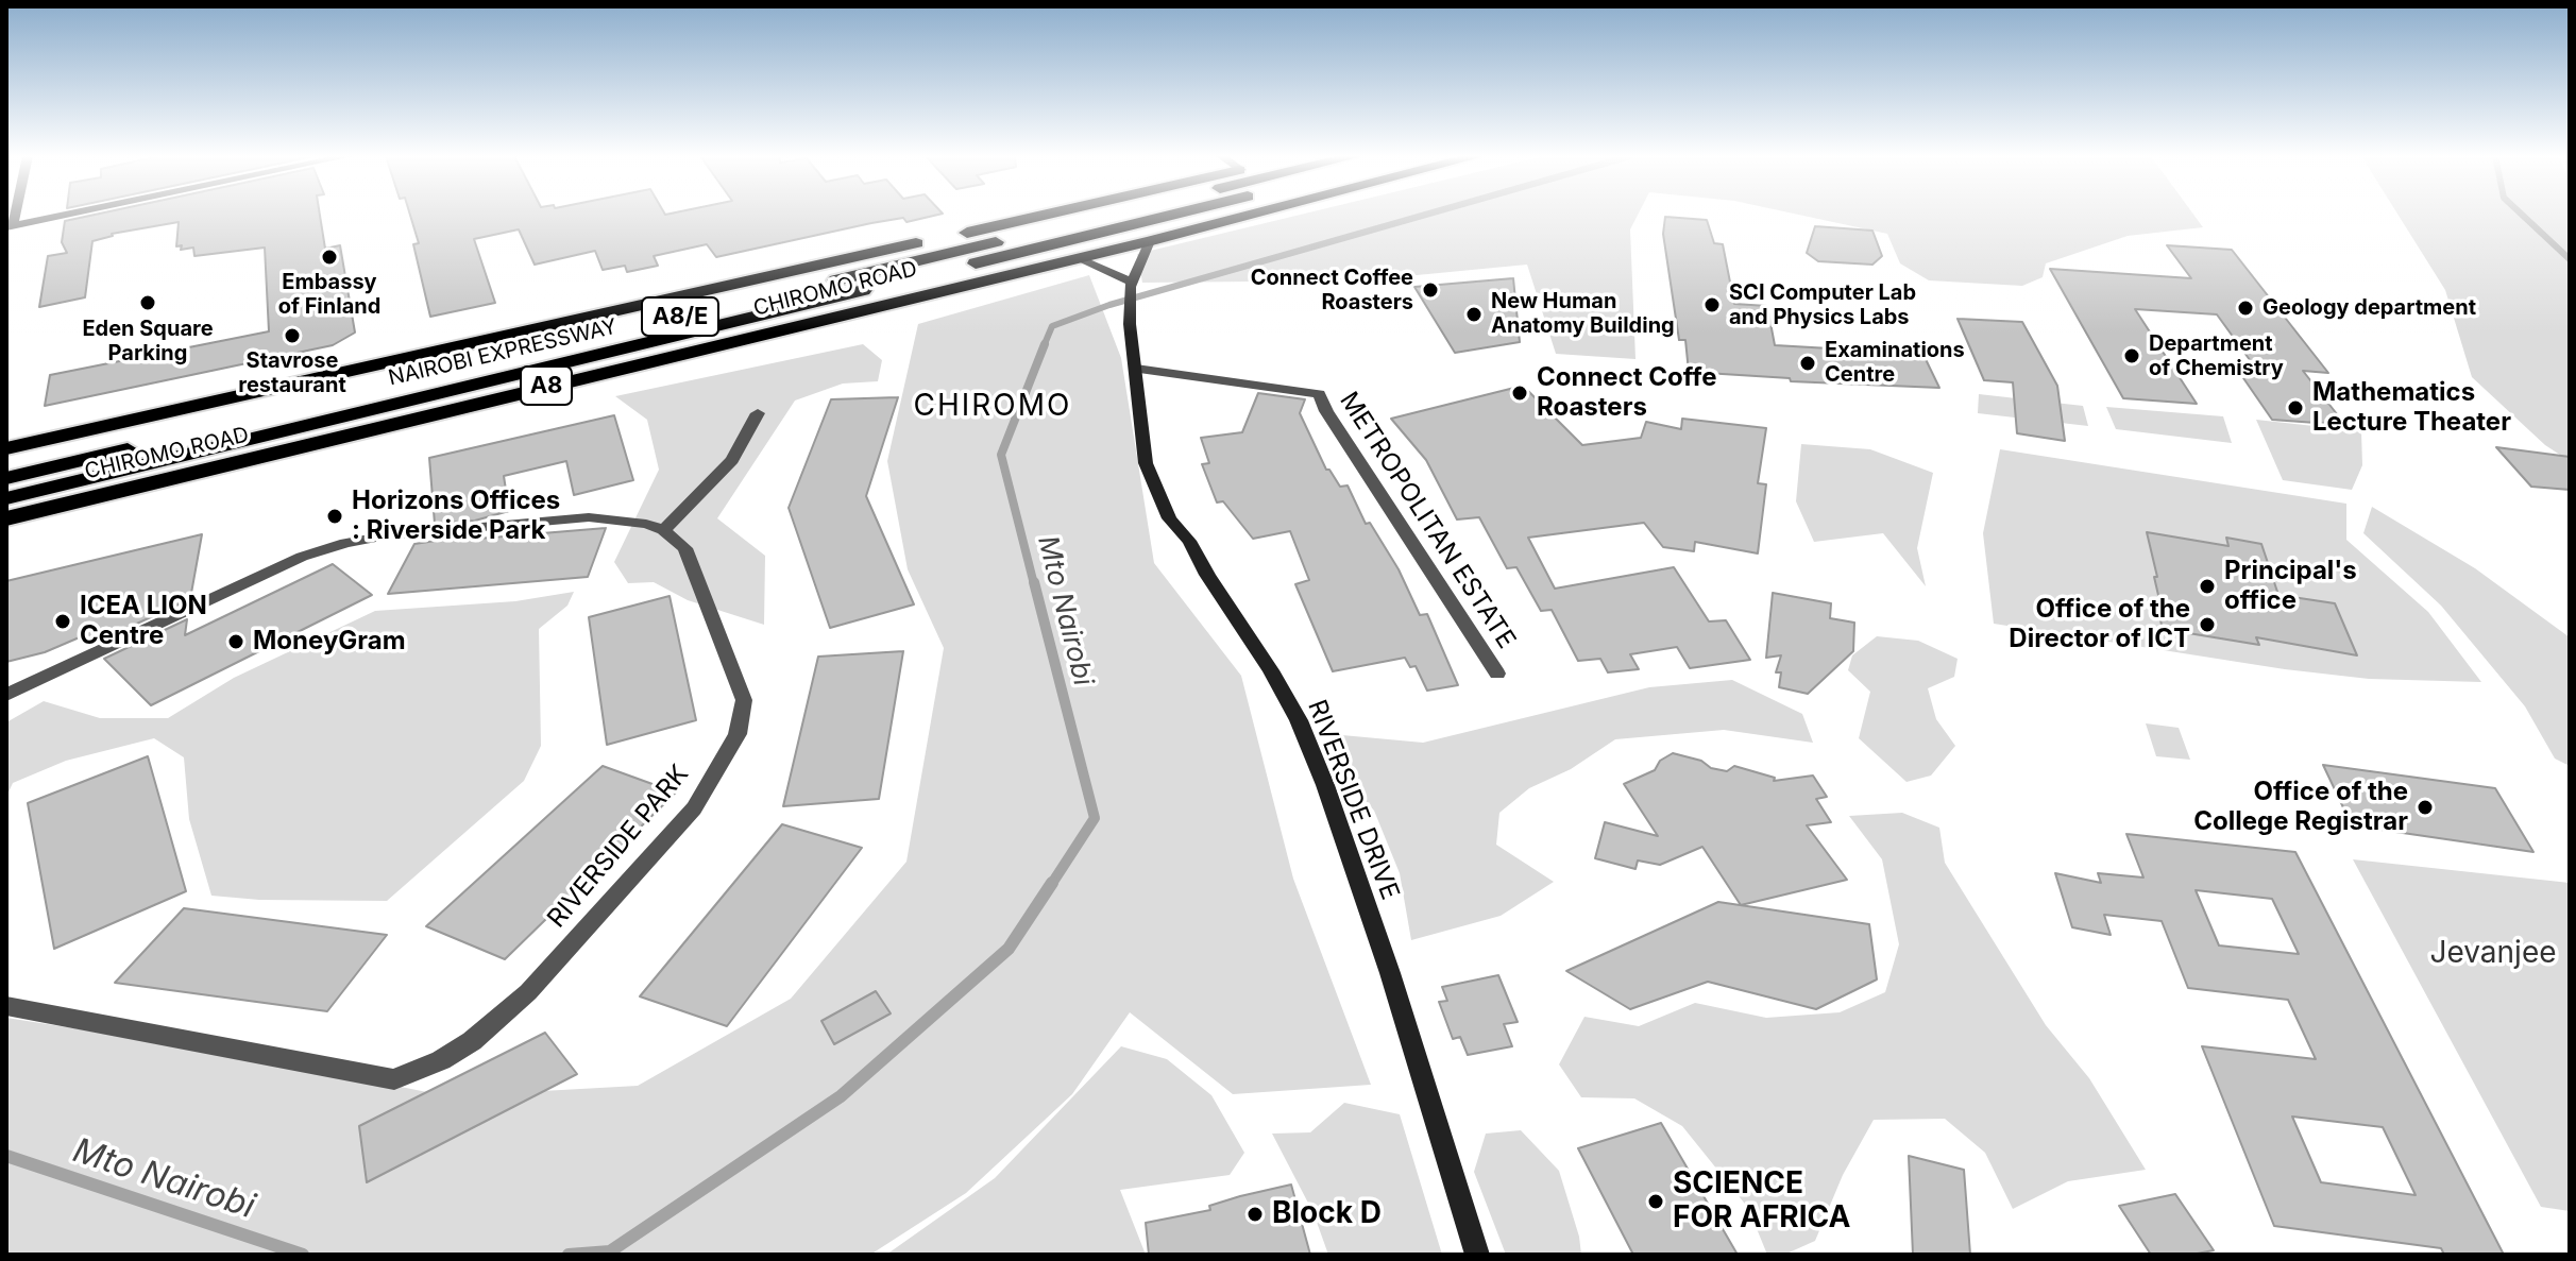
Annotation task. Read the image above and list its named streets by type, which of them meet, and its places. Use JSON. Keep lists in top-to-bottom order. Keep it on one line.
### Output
{"streets":{"highway":["CHIROMO ROAD","A8/E","NAIROBI EXPRESSWAY","A8"],"street":["METROPOLITAN ESTATE","RIVERSIDE DRIVE","RIVERSIDE PARK"]},"crossings":[["CHIROMO ROAD","NAIROBI EXPRESSWAY"],["METROPOLITAN ESTATE","RIVERSIDE DRIVE"]],"districts":["CHIROMO"],"water":["Mto Nairobi"],"parks":["Jevanjee"],"places":["Embassy of Finland","Connect Coffee Roasters","Eden Square Parking","SCI Computer Lab and Physics Labs","Geology department","New Human Anatomy Building","Stavrose restaurant","Department of Chemistry","Examinations Centre","Connect Coffe Roasters","Mathematics Lecture Theater","Horizons Offices : Riverside Park","Principal's office","ICEA LION Centre","Office of the Director of ICT","MoneyGram","Office of the College Registrar","SCIENCE FOR AFRICA","Block D"]}
